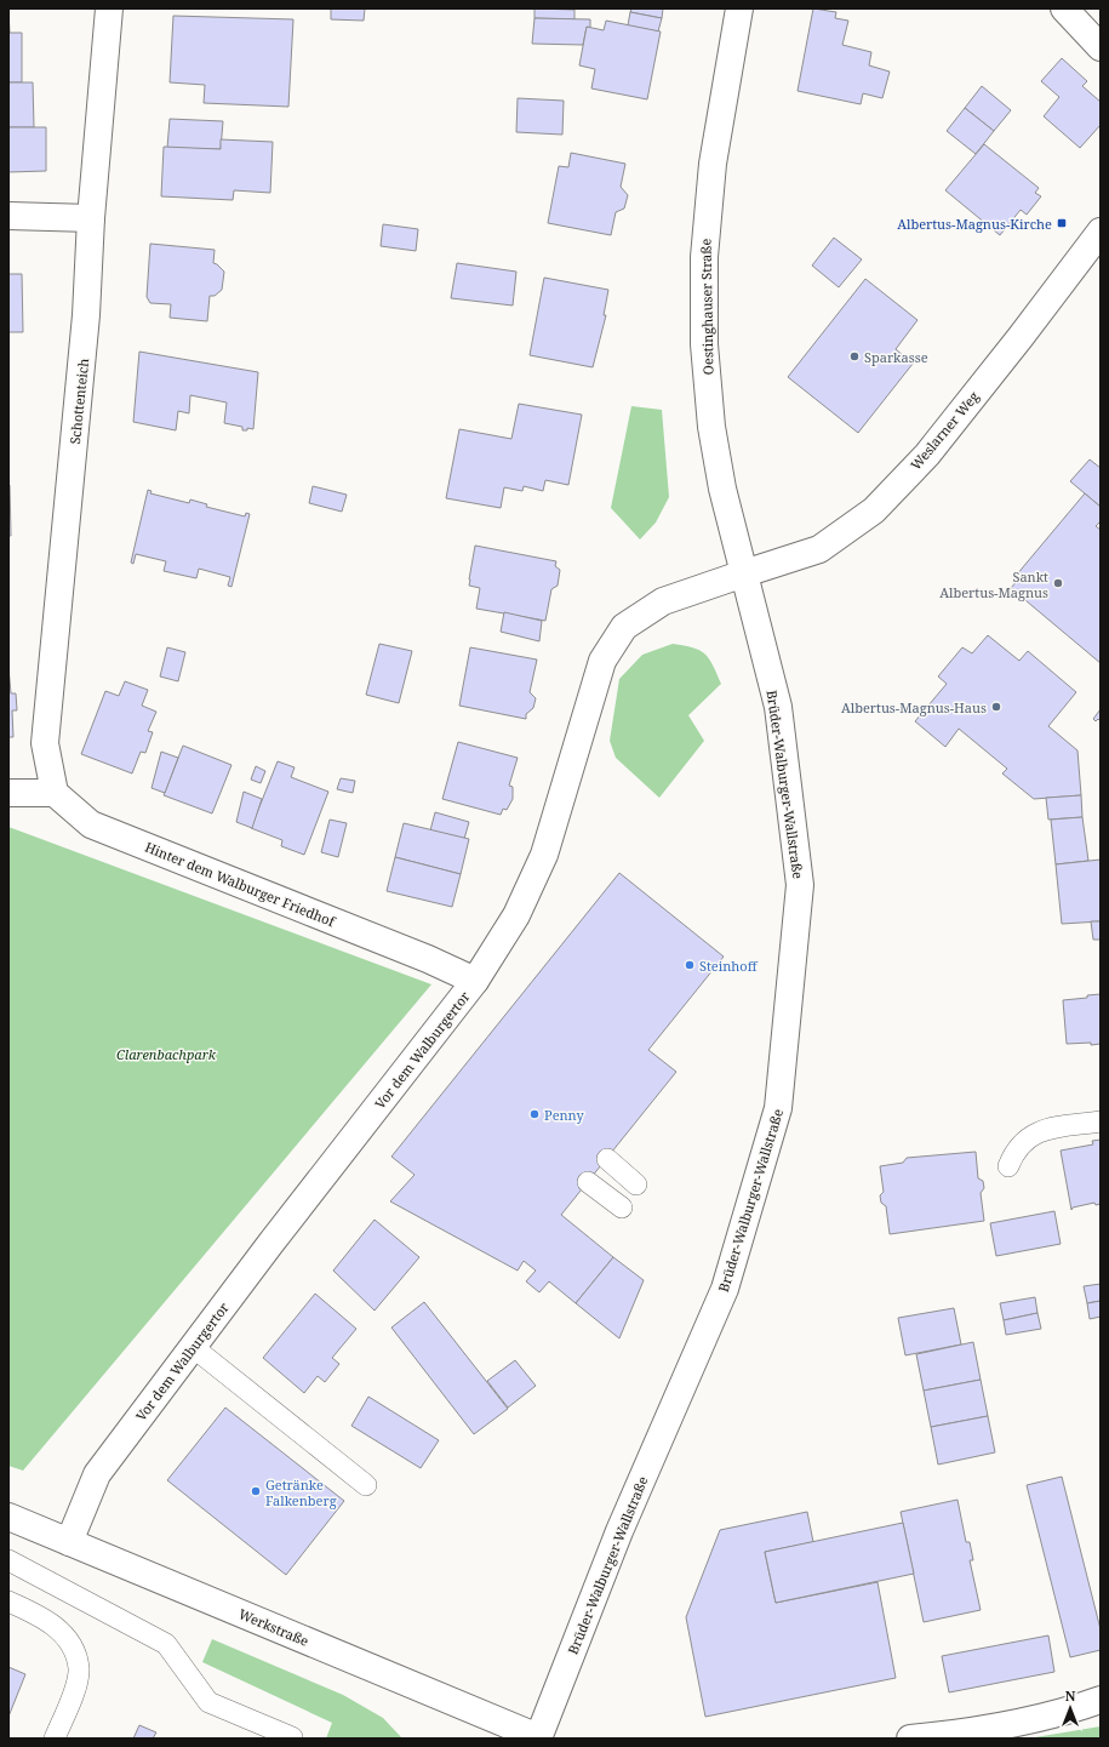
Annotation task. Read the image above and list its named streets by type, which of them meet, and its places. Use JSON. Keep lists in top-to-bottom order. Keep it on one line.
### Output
{"streets":{"street":["Oestinghauser Straße","Schottenteich","Weslarner Weg","Brüder-Walburger-Wallstraße","Hinter dem Walburger Friedhof","Vor dem Walburgertor","Werkstraße"]},"crossings":[["Oestinghauser Straße","Weslarner Weg"],["Oestinghauser Straße","Brüder-Walburger-Wallstraße"],["Oestinghauser Straße","Vor dem Walburgertor"],["Schottenteich","Hinter dem Walburger Friedhof"],["Weslarner Weg","Brüder-Walburger-Wallstraße"],["Weslarner Weg","Vor dem Walburgertor"],["Brüder-Walburger-Wallstraße","Vor dem Walburgertor"],["Brüder-Walburger-Wallstraße","Werkstraße"],["Hinter dem Walburger Friedhof","Vor dem Walburgertor"],["Vor dem Walburgertor","Werkstraße"]],"parks":["Clarenbachpark"],"places":{"transit":["Albertus-Magnus-Kirche"],"other":["Sparkasse","Sankt Albertus-Magnus","Albertus-Magnus-Haus","Steinhoff","Penny","Getränke Falkenberg"]},"north":"top"}
